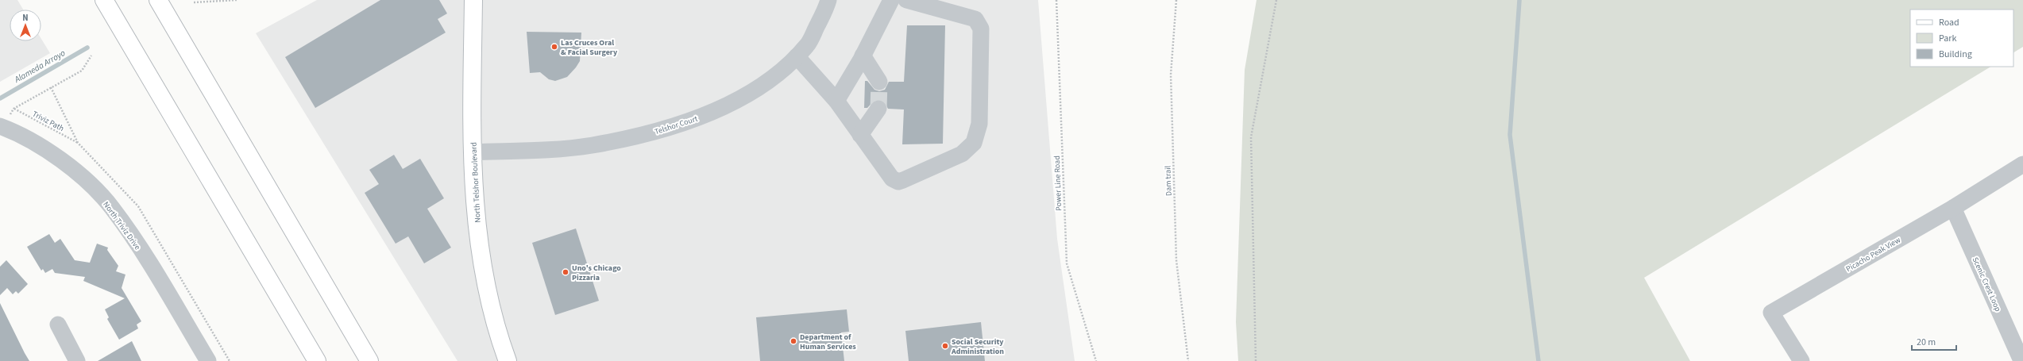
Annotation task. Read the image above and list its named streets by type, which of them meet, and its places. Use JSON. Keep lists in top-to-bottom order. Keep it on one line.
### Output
{"streets":{"main road":["North Telshor Boulevard"],"street":["Telshor Court","North Triviz Drive","Picacho Peak View","Scenic Crest Loop"],"path":["Triviz Path","Dam trail","Power Line Road"]},"crossings":[["Telshor Court","North Telshor Boulevard"],["Picacho Peak View","Scenic Crest Loop"]],"water":["Alameda Arroyo"],"places":["Las Cruces Oral & Facial Surgery","Uno's Chicago Pizzaria","Department of Human Services","Social Security Administration"],"legend":["Road","Park","Building"],"scale_bar":"20 m","north":"top"}
